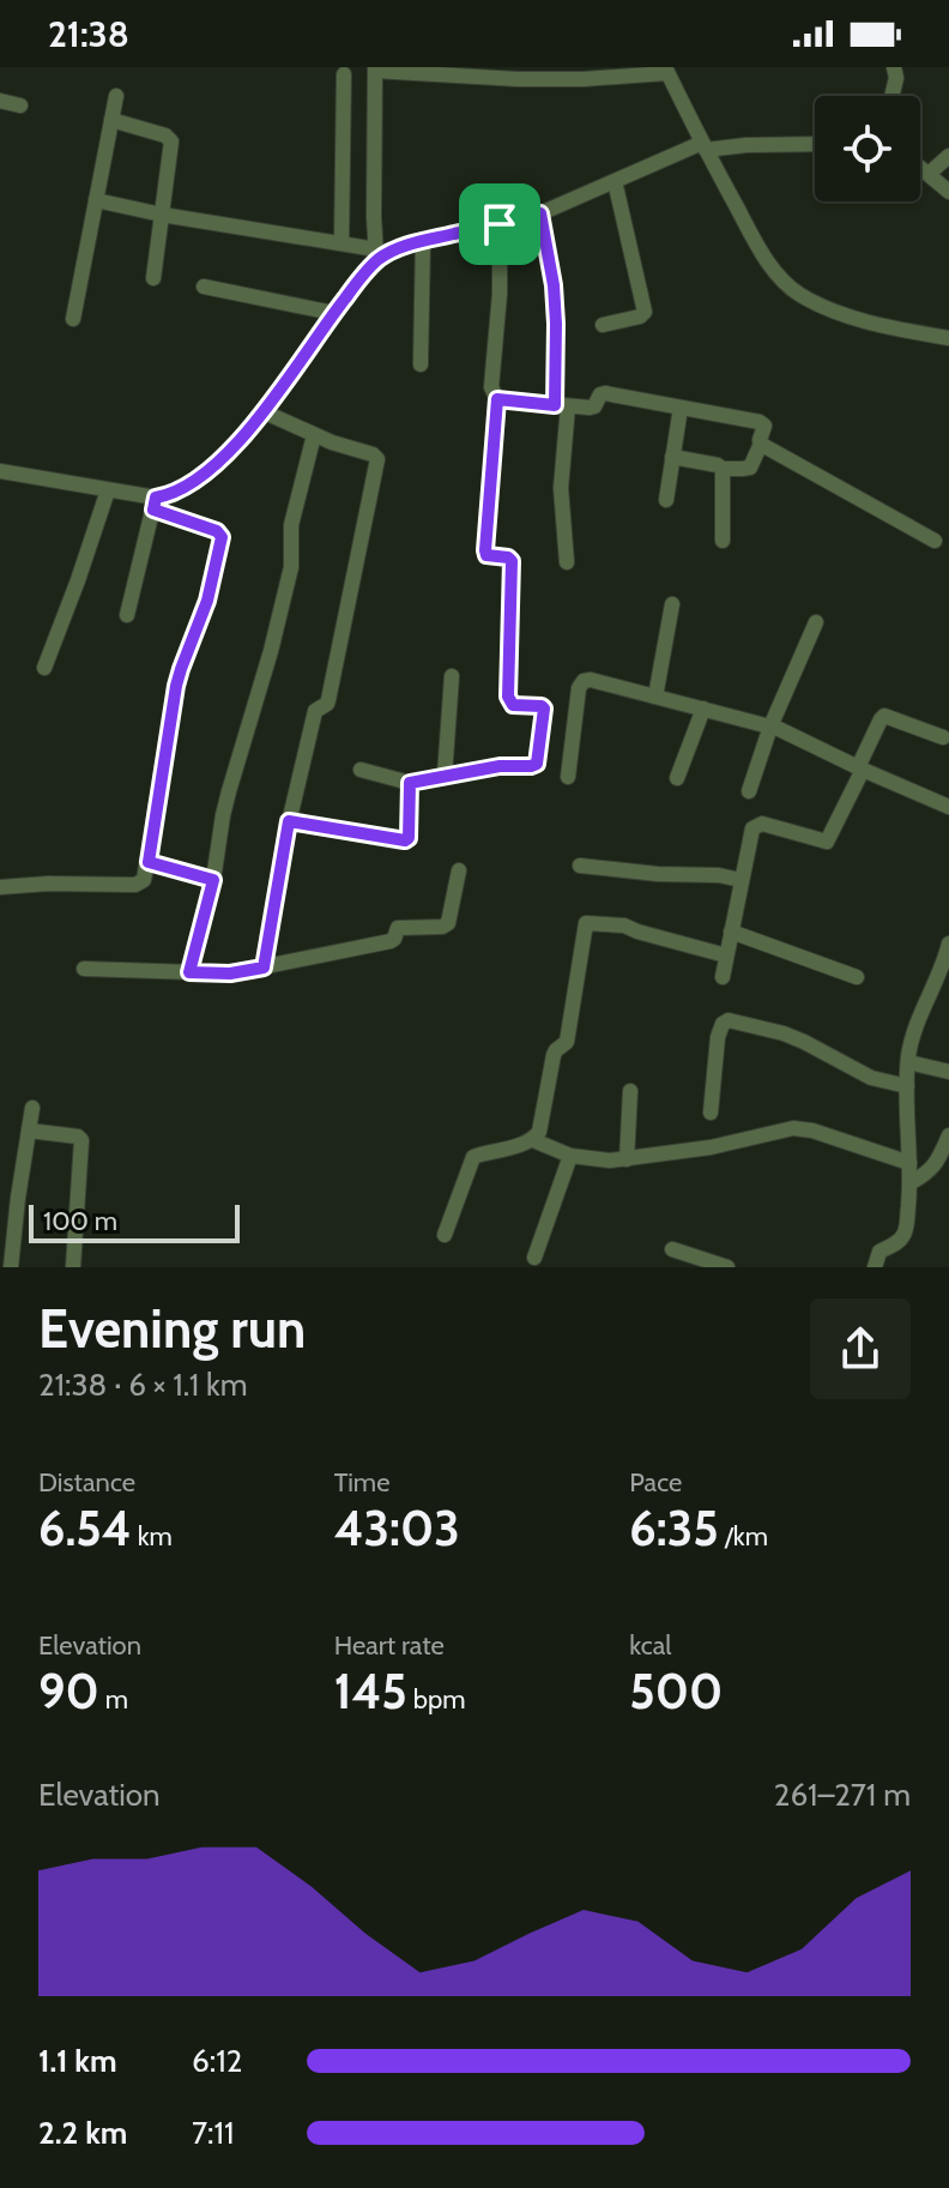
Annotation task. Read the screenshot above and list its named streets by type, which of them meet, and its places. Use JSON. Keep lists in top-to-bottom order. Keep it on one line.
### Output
{"scale_bar":"100 m","page":{"status":"21:38","scale":"100 m","heading":["Evening run","21:38 · 6 × 1.1 km"],"stats":[["Distance","6.54 km"],["Time","43:03"],["Pace","6:35 /km"],["Elevation","90 m"],["Heart rate","145 bpm"],["kcal","500"]],"chart":["Elevation","261–271 m"],"list":[{"name":"1.1 km","note":"6:12"},{"name":"2.2 km","note":"7:11"}]}}
